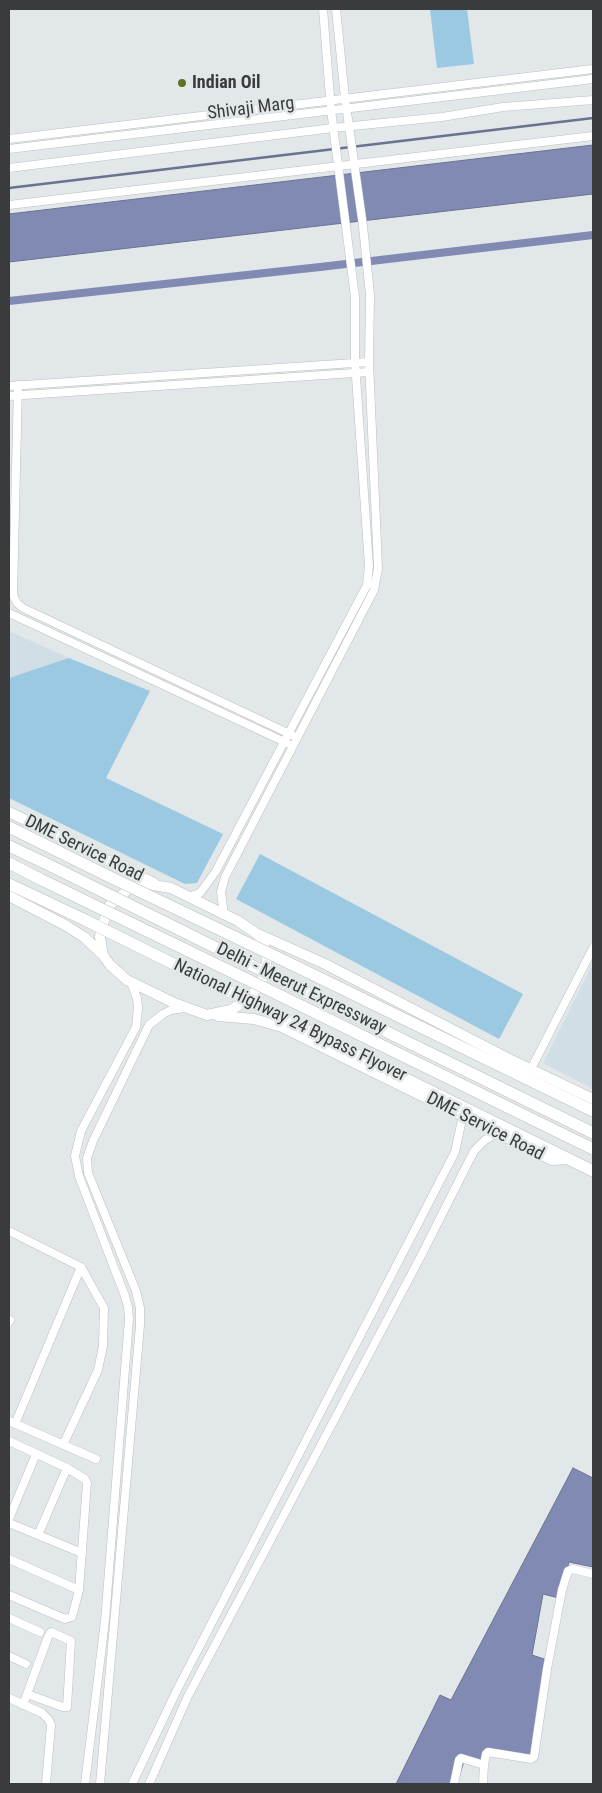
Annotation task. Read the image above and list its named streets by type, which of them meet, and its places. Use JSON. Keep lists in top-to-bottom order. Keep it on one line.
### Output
{"streets":{"highway":["Delhi - Meerut Expressway","National Highway 24 Bypass Flyover"],"main road":["DME Service Road"],"street":["Shivaji Marg"]},"crossings":[["DME Service Road","National Highway 24 Bypass Flyover"]],"places":["Indian Oil"]}
